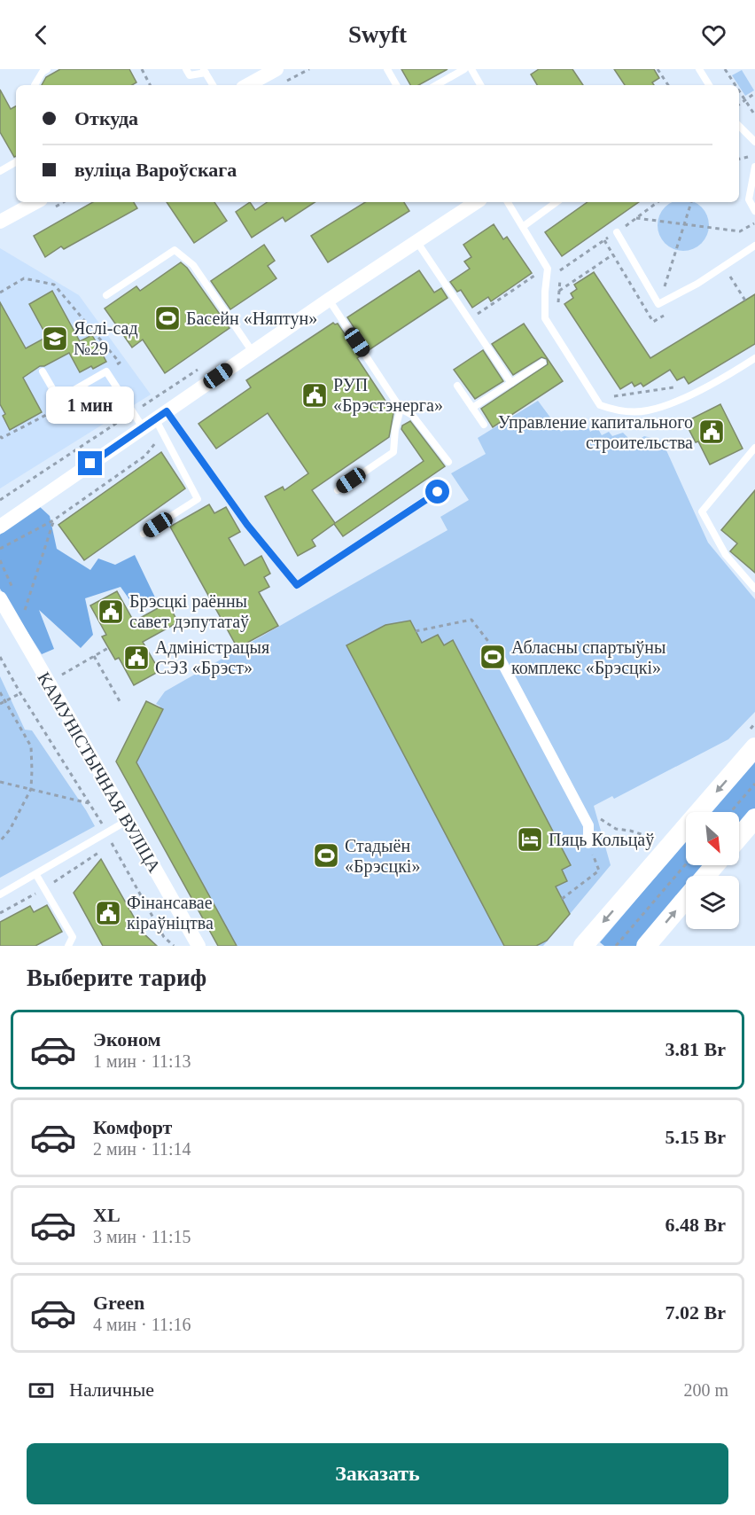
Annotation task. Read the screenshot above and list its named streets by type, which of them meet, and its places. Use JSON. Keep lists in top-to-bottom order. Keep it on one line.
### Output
{"streets":{"street":["КАМУНІСТЫЧНАЯ ВУЛІЦА"]},"places":{"sports":["Басейн «Няптун»","Абласны спартыўны комплекс «Брэсцкі»","Стадыён «Брэсцкі»"],"school or university":["Яслі-сад №29"],"public building":["РУП «Брэстэнерга»","Управление капитального строительства","Брэсцкі раённы савет дэпутатаў","Адміністрацыя СЭЗ «Брэст»","Фінансавае кіраўніцтва"],"hotel":["Пяць Кольцаў"]},"north":"bottom right","page":{"header":"Swyft","banner":["Откуда","вуліца Вароўскага"],"bubble":"1 мин","heading":"Выберите тариф","list":[{"name":"Эконом","note":"1 мин · 11:13","value":"3.81 Br"},{"name":"Комфорт","note":"2 мин · 11:14","value":"5.15 Br"},{"name":"XL","note":"3 мин · 11:15","value":"6.48 Br"},{"name":"Green","note":"4 мин · 11:16","value":"7.02 Br"}],"pay":["Наличные","200 m"],"buttons":"Заказать"}}
